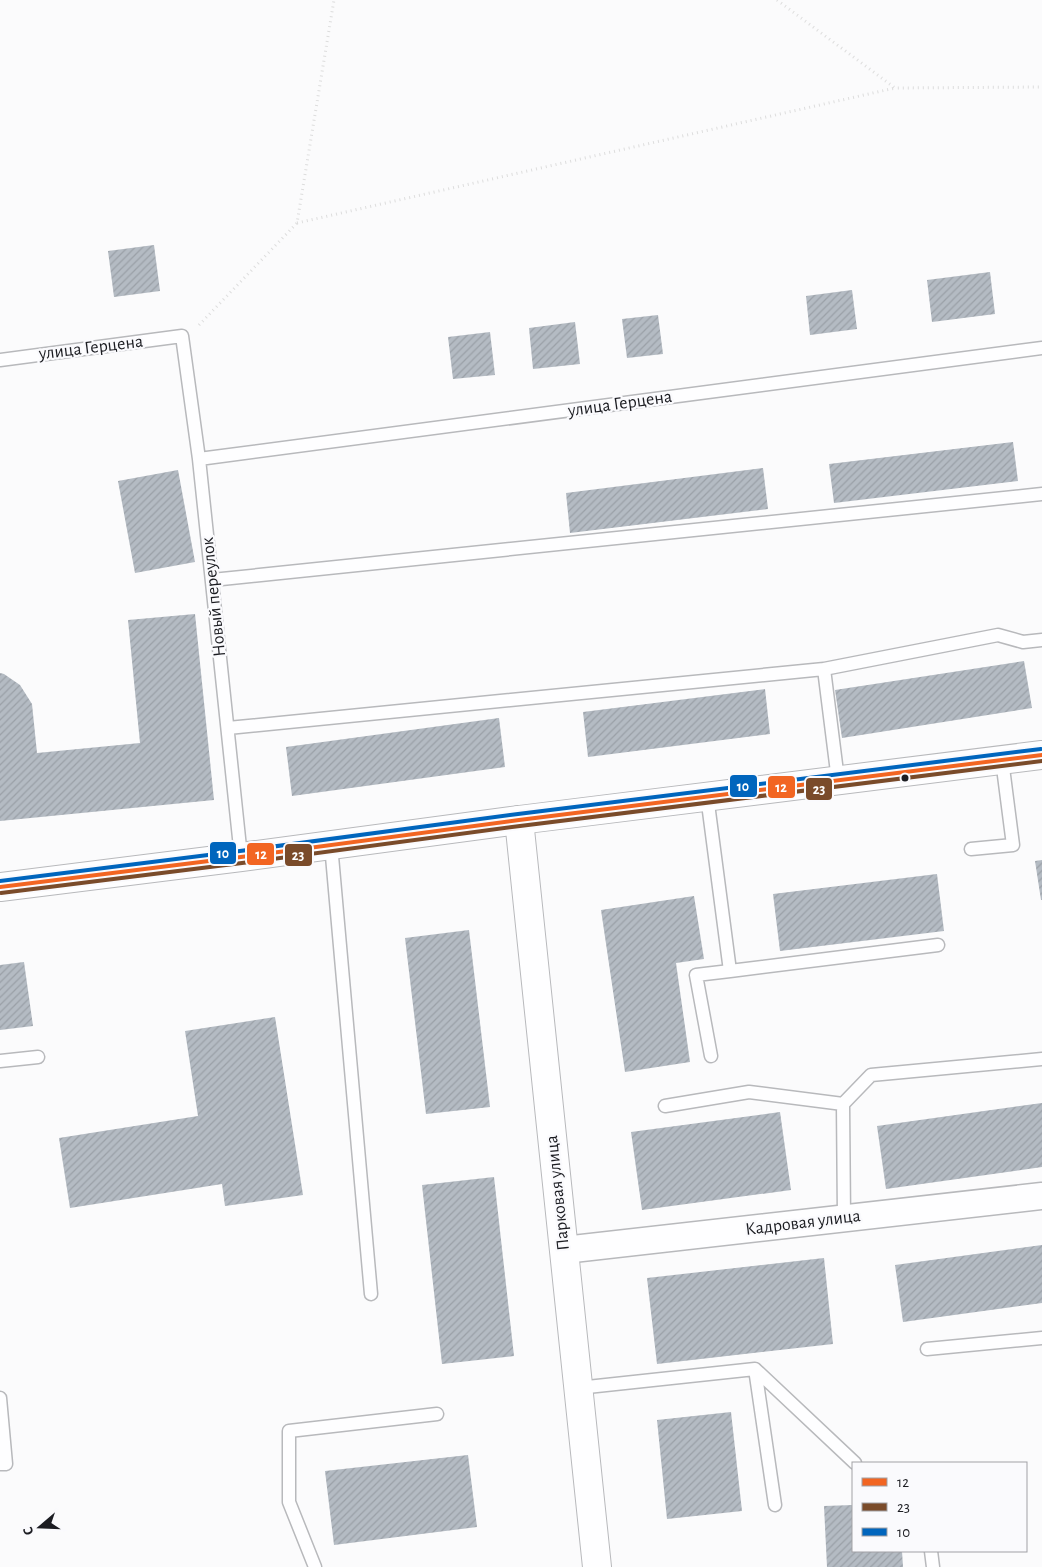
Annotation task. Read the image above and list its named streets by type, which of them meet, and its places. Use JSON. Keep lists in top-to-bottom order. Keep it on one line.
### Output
{"streets":{"main road":["Парковая улица"],"street":["Кадровая улица"],"lane":["улица Герцена","Новый переулок"]},"crossings":[["улица Герцена","Новый переулок"],["Парковая улица","Кадровая улица"]],"lines":["transit line 10","transit line 12","transit line 23"],"legend":["12","23","10"],"north":"left"}
